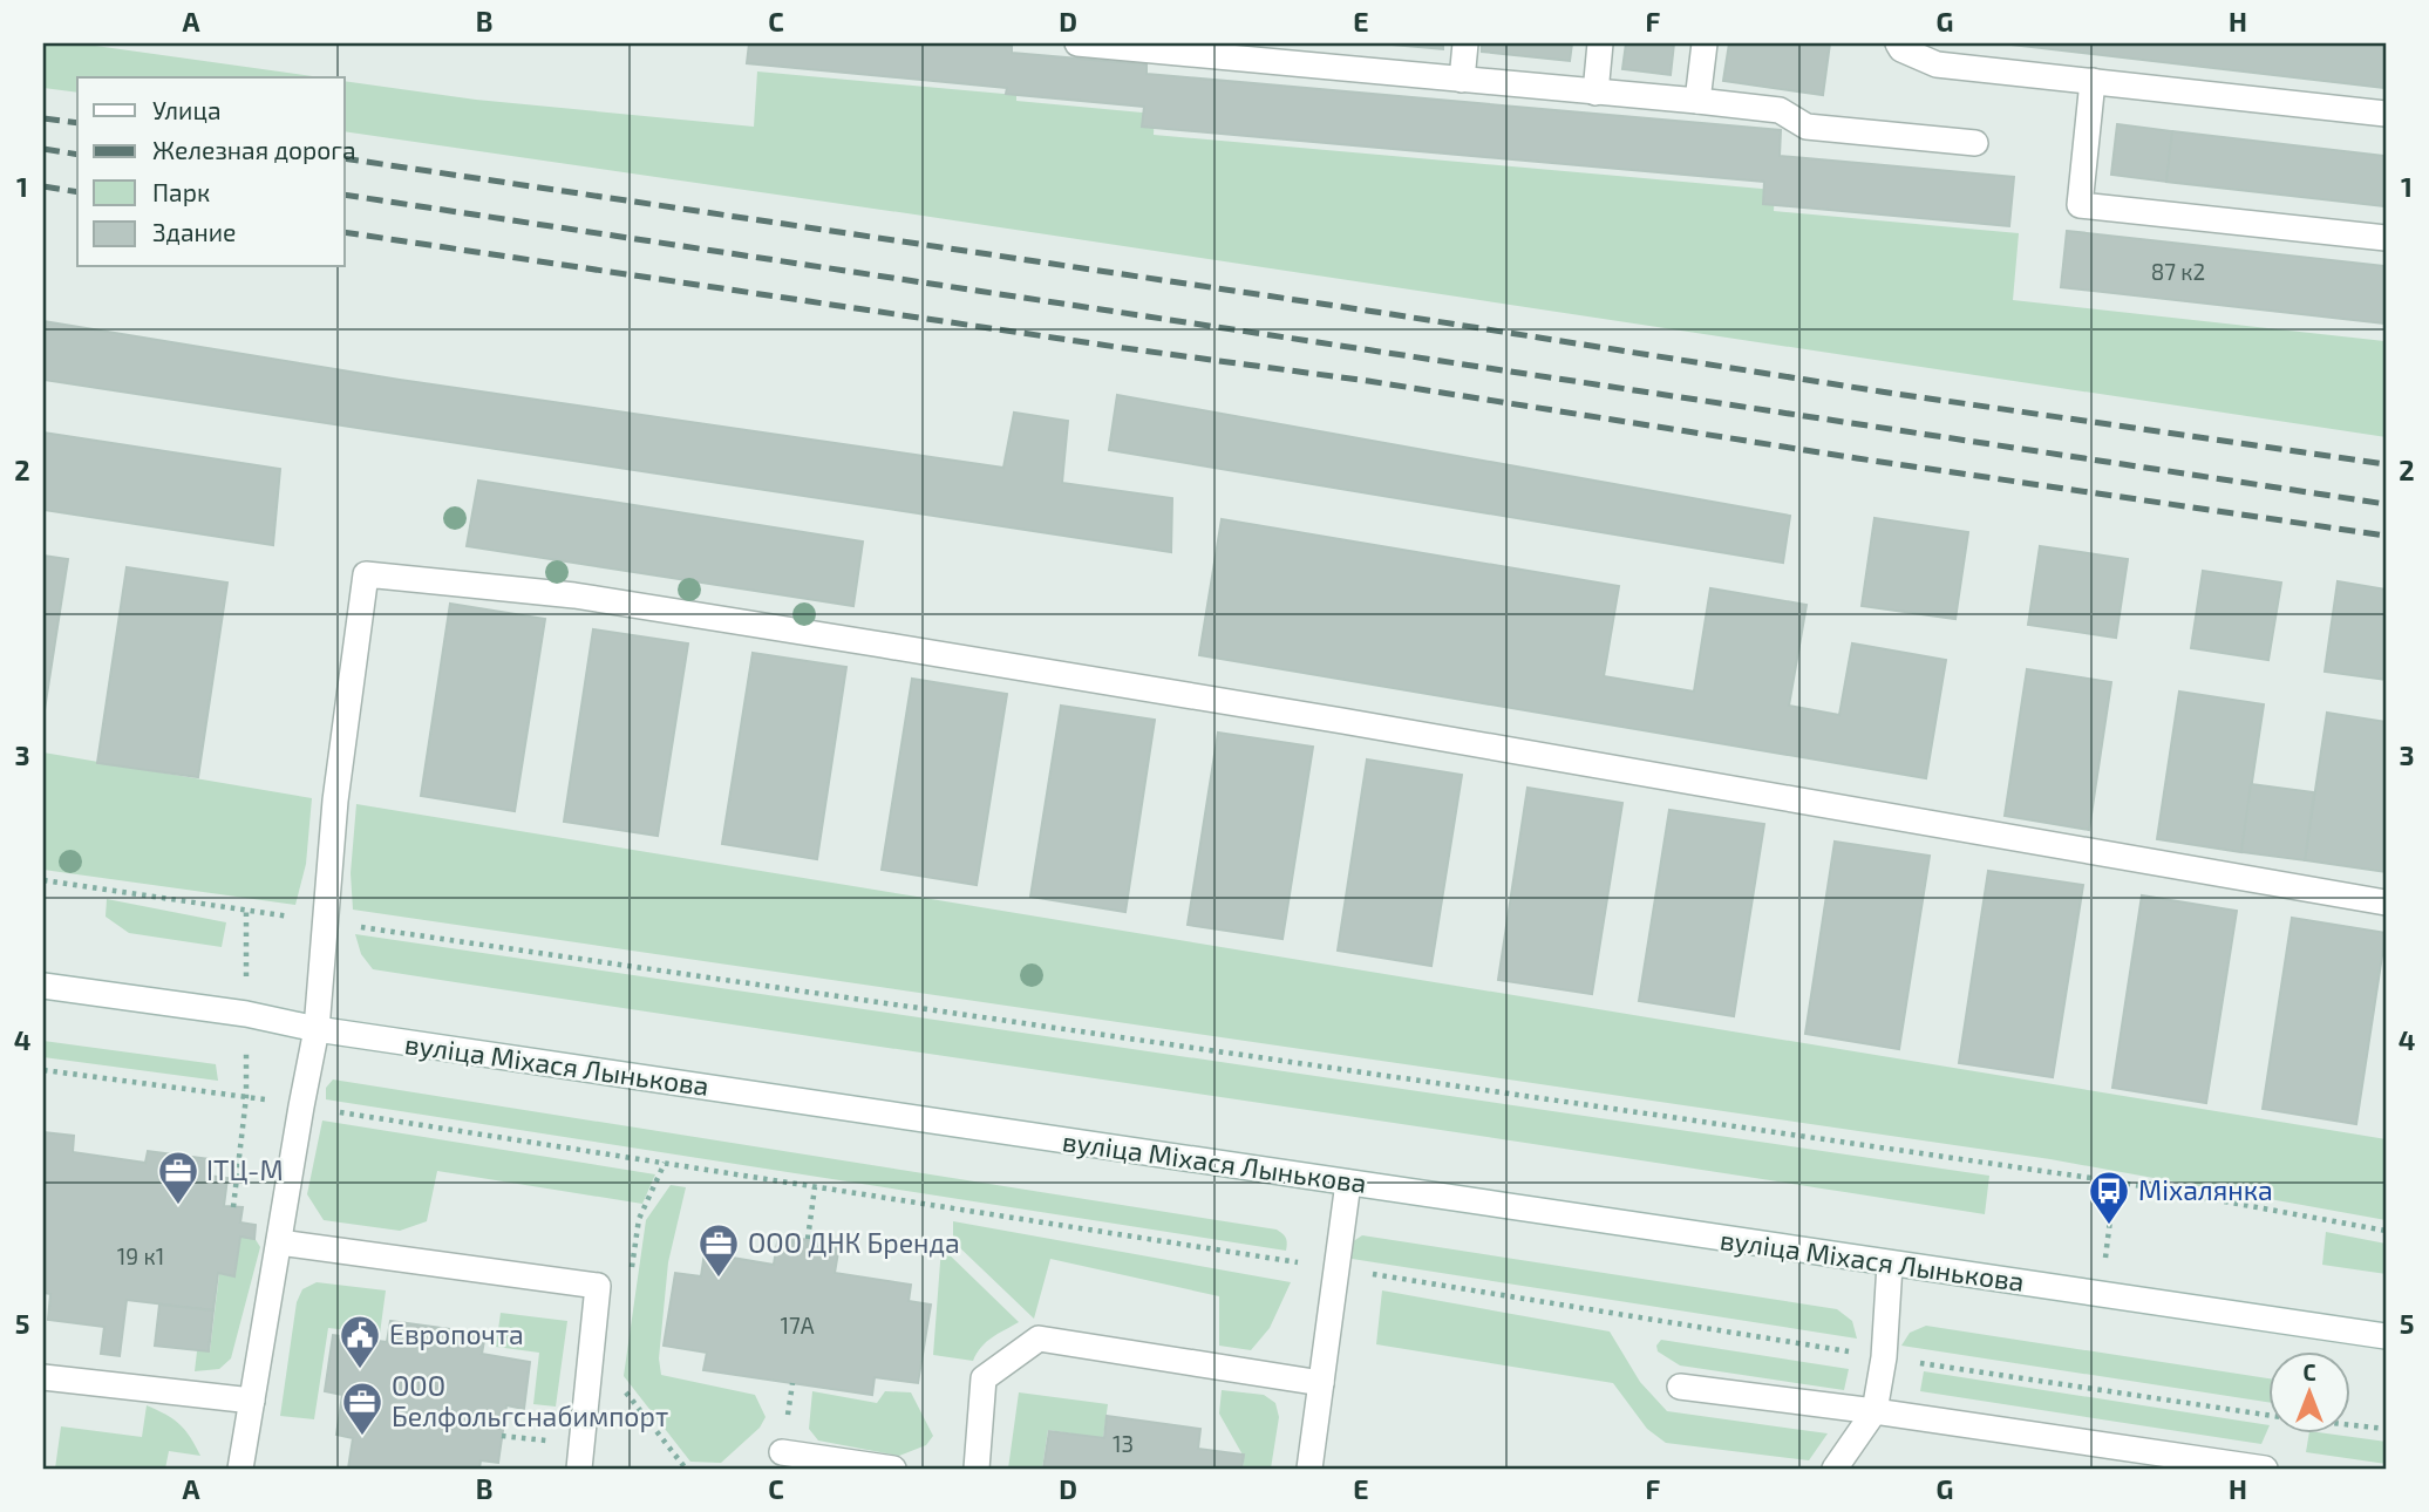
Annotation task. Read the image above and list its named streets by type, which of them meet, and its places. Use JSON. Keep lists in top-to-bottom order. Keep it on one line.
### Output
{"streets":{"street":["вуліца Міхася Лынькова"]},"places":{"office":["ІТЦ-М","ООО ДНК Бренда","OOO Белфольгснабимпорт"],"bus stop":["Міхалянка"],"public building":["Европочта"]},"house_numbers":["87 к2","19 к1","17А","13"],"legend":["Улица","Железная дорога","Парк","Здание"],"north":"top","grid":{"columns":["A","B","C","D","E","F","G","H"],"rows":["1","2","3","4","5"]}}
